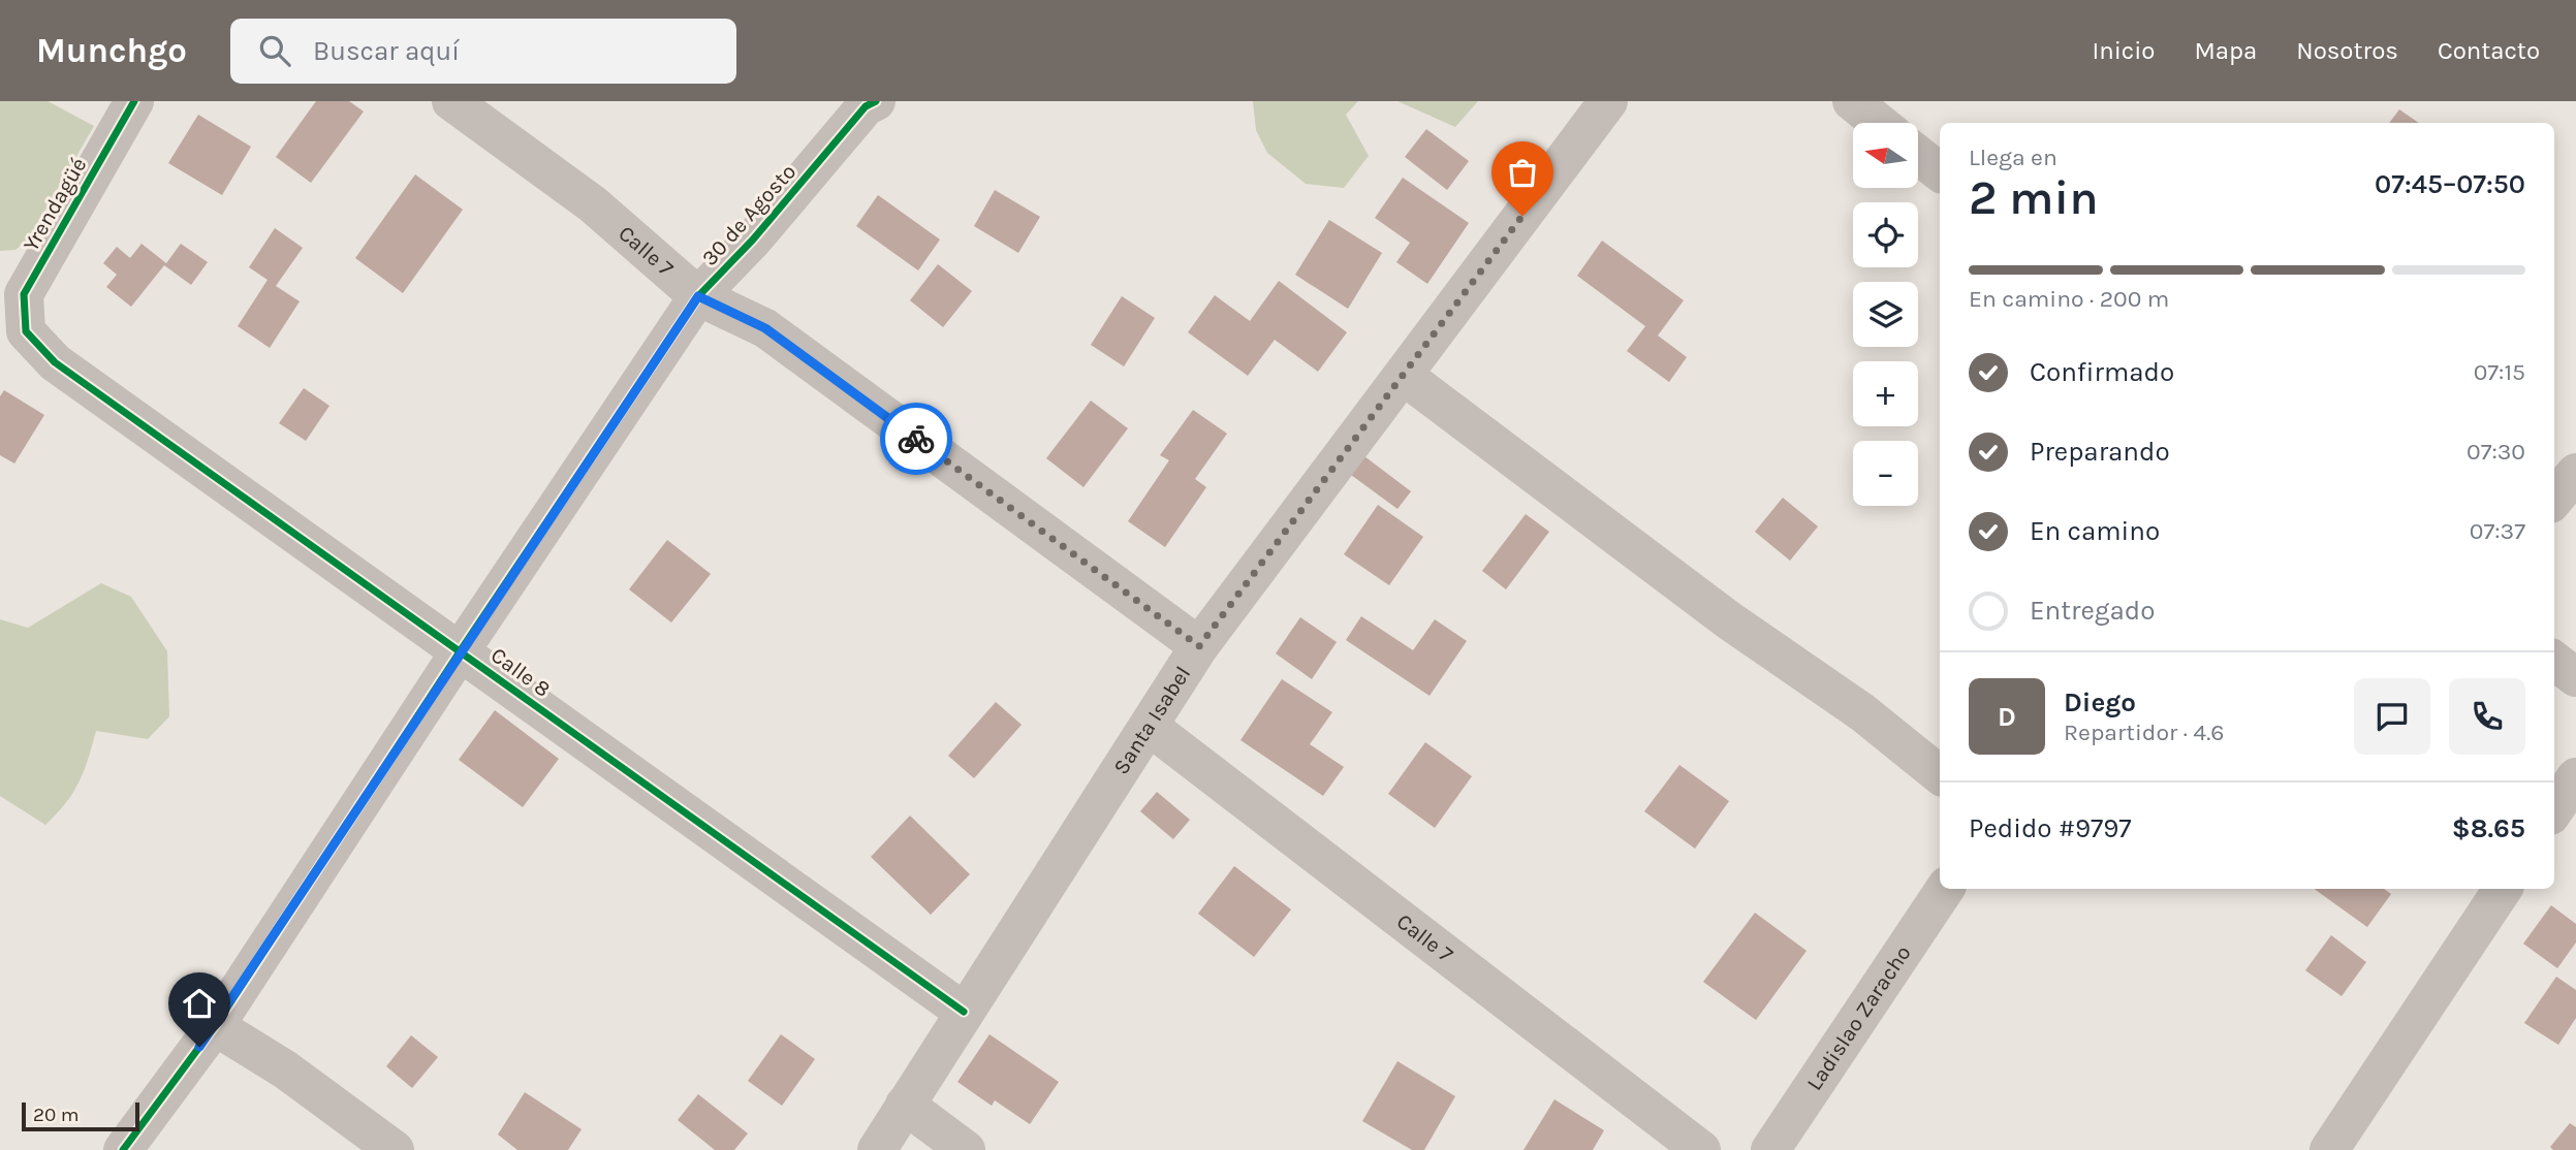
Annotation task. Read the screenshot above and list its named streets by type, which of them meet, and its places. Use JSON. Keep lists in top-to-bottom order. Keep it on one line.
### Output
{"streets":{"street":["Yrendagüé","30 de Agosto","Calle 7","Calle 8","Santa Isabel","Ladislao Zaracho"]},"crossings":[["Yrendagüé","Calle 8"],["30 de Agosto","Calle 7"],["30 de Agosto","Calle 8"],["Calle 7","Santa Isabel"],["Calle 8","Santa Isabel"]],"scale_bar":"20 m","north":"left","page":{"header":"Munchgo","search":"Buscar aquí","nav":["Inicio","Mapa","Nosotros","Contacto"],"map_buttons":["+","−"],"heading":["2 min","Llega en","07:45–07:50"],"panel":["Diego","Repartidor · 4.6","Pedido #9797","$8.65"],"bar":"En camino · 200 m","list":[["Confirmado","07:15"],["Preparando","07:30"],["En camino","07:37"],"Entregado"],"round":"D","scale":"20 m"}}
